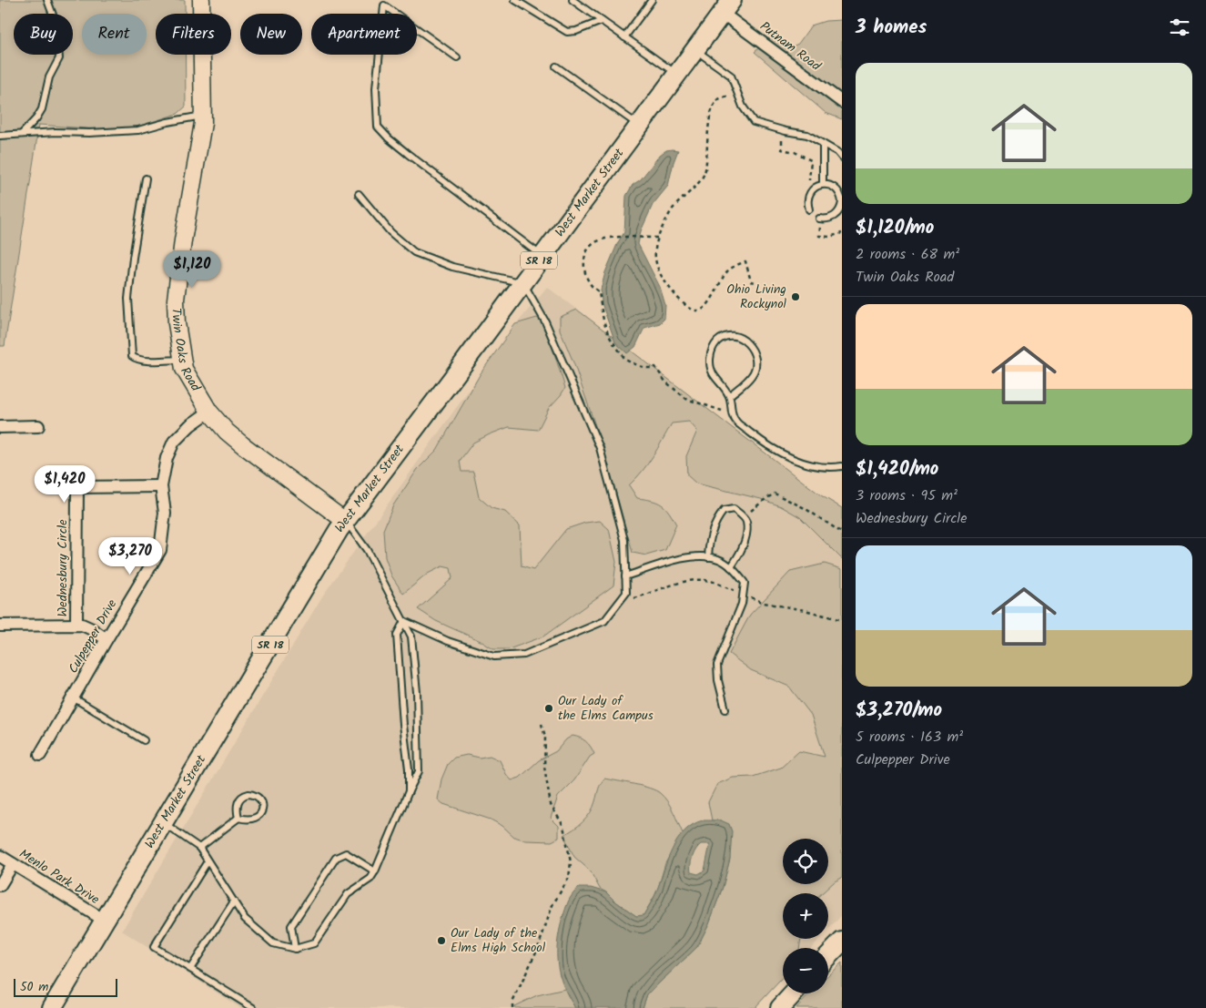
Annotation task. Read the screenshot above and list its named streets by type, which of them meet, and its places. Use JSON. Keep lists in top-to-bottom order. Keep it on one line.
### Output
{"streets":{"main road":["West Market Street","SR 18","Twin Oaks Road"],"street":["Putnam Road","Wednesbury Circle","Culpepper Drive","Menlo Park Drive"]},"crossings":[["Putnam Road","West Market Street"],["West Market Street","Twin Oaks Road"],["West Market Street","Menlo Park Drive"],["Twin Oaks Road","Culpepper Drive"],["Wednesbury Circle","Culpepper Drive"]],"places":["Ohio Living Rockynol","Our Lady of the Elms Campus","Our Lady of the Elms High School"],"scale_bar":"50 m","page":{"heading":"3 homes","chip":["Buy","Rent","Filters","New","Apartment"],"list":[{"name":"$1,120/mo","note":"2 rooms · 68 m² · Twin Oaks Road"},{"name":"$1,420/mo","note":"3 rooms · 95 m² · Wednesbury Circle"},{"name":"$3,270/mo","note":"5 rooms · 163 m² · Culpepper Drive"}],"price":["$1,120","$1,420","$3,270"],"map_buttons":["+","−"],"scale":"50 m"}}
